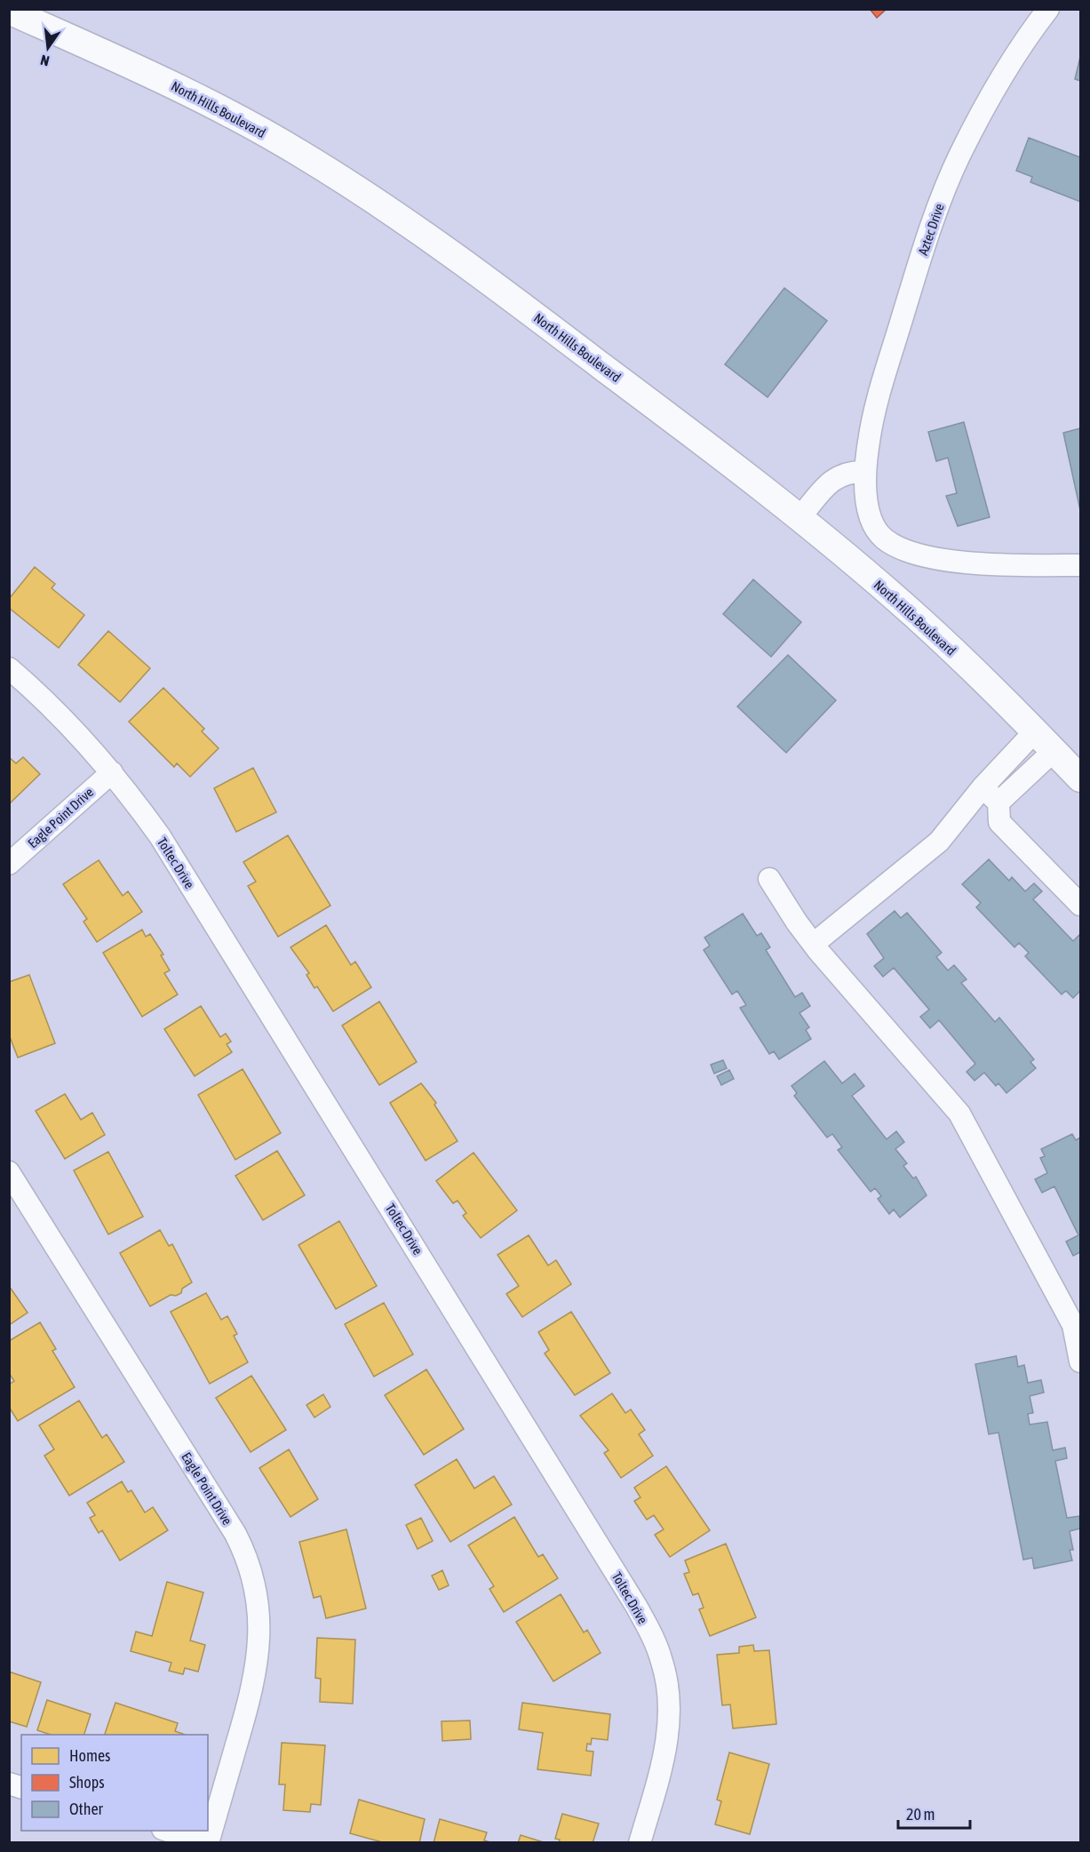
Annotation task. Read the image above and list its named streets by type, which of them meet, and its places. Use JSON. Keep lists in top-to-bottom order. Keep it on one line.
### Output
{"streets":{"street":["North Hills Boulevard","Aztec Drive","Eagle Point Drive","Toltec Drive"]},"crossings":[["Eagle Point Drive","Toltec Drive"]],"legend":["Homes","Shops","Other"],"scale_bar":"20 m","north":"bottom"}
